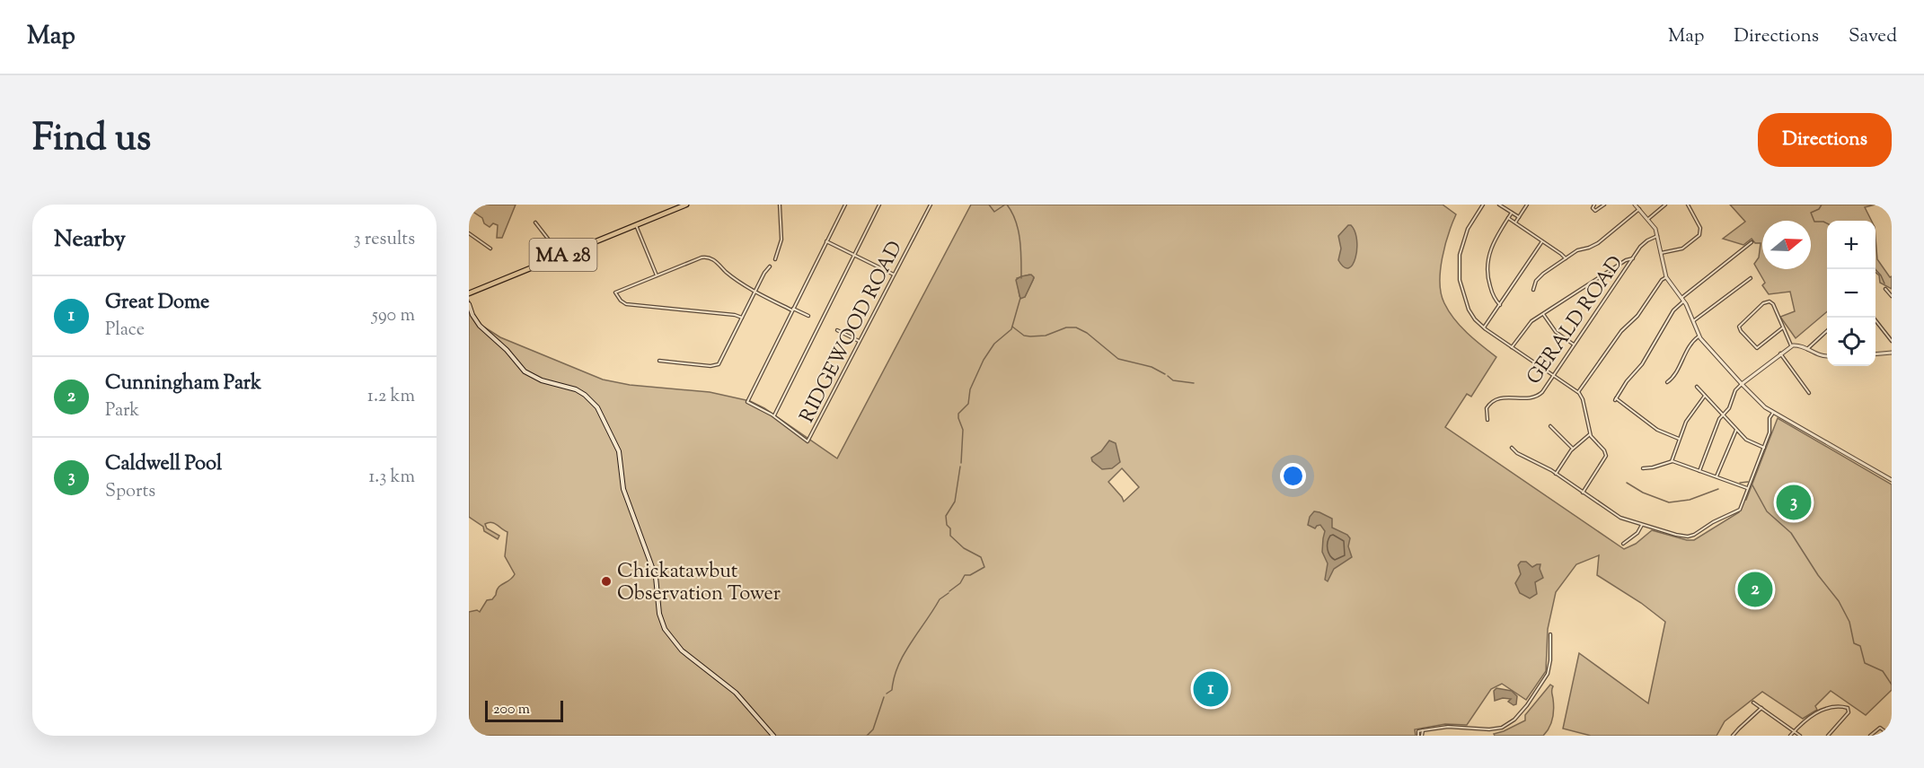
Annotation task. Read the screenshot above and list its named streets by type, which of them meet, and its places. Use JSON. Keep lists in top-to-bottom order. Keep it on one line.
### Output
{"streets":{"main road":["MA 28"],"street":["GERALD ROAD","RIDGEWOOD ROAD"]},"places":["Chickatawbut Observation Tower"],"scale_bar":"200 m","north":"right","page":{"header":"Map","nav":["Map","Directions","Saved"],"title":"Find us","buttons":"Directions","heading":["Nearby","3 results"],"map_buttons":["+","−"],"list":[{"mark":"1","name":"Great Dome","note":"Place","value":"590 m"},{"mark":"2","name":"Cunningham Park","note":"Park","value":"1.2 km"},{"mark":"3","name":"Caldwell Pool","note":"Sports","value":"1.3 km"}],"pins":["3","2","1"],"scale":"200 m"}}
